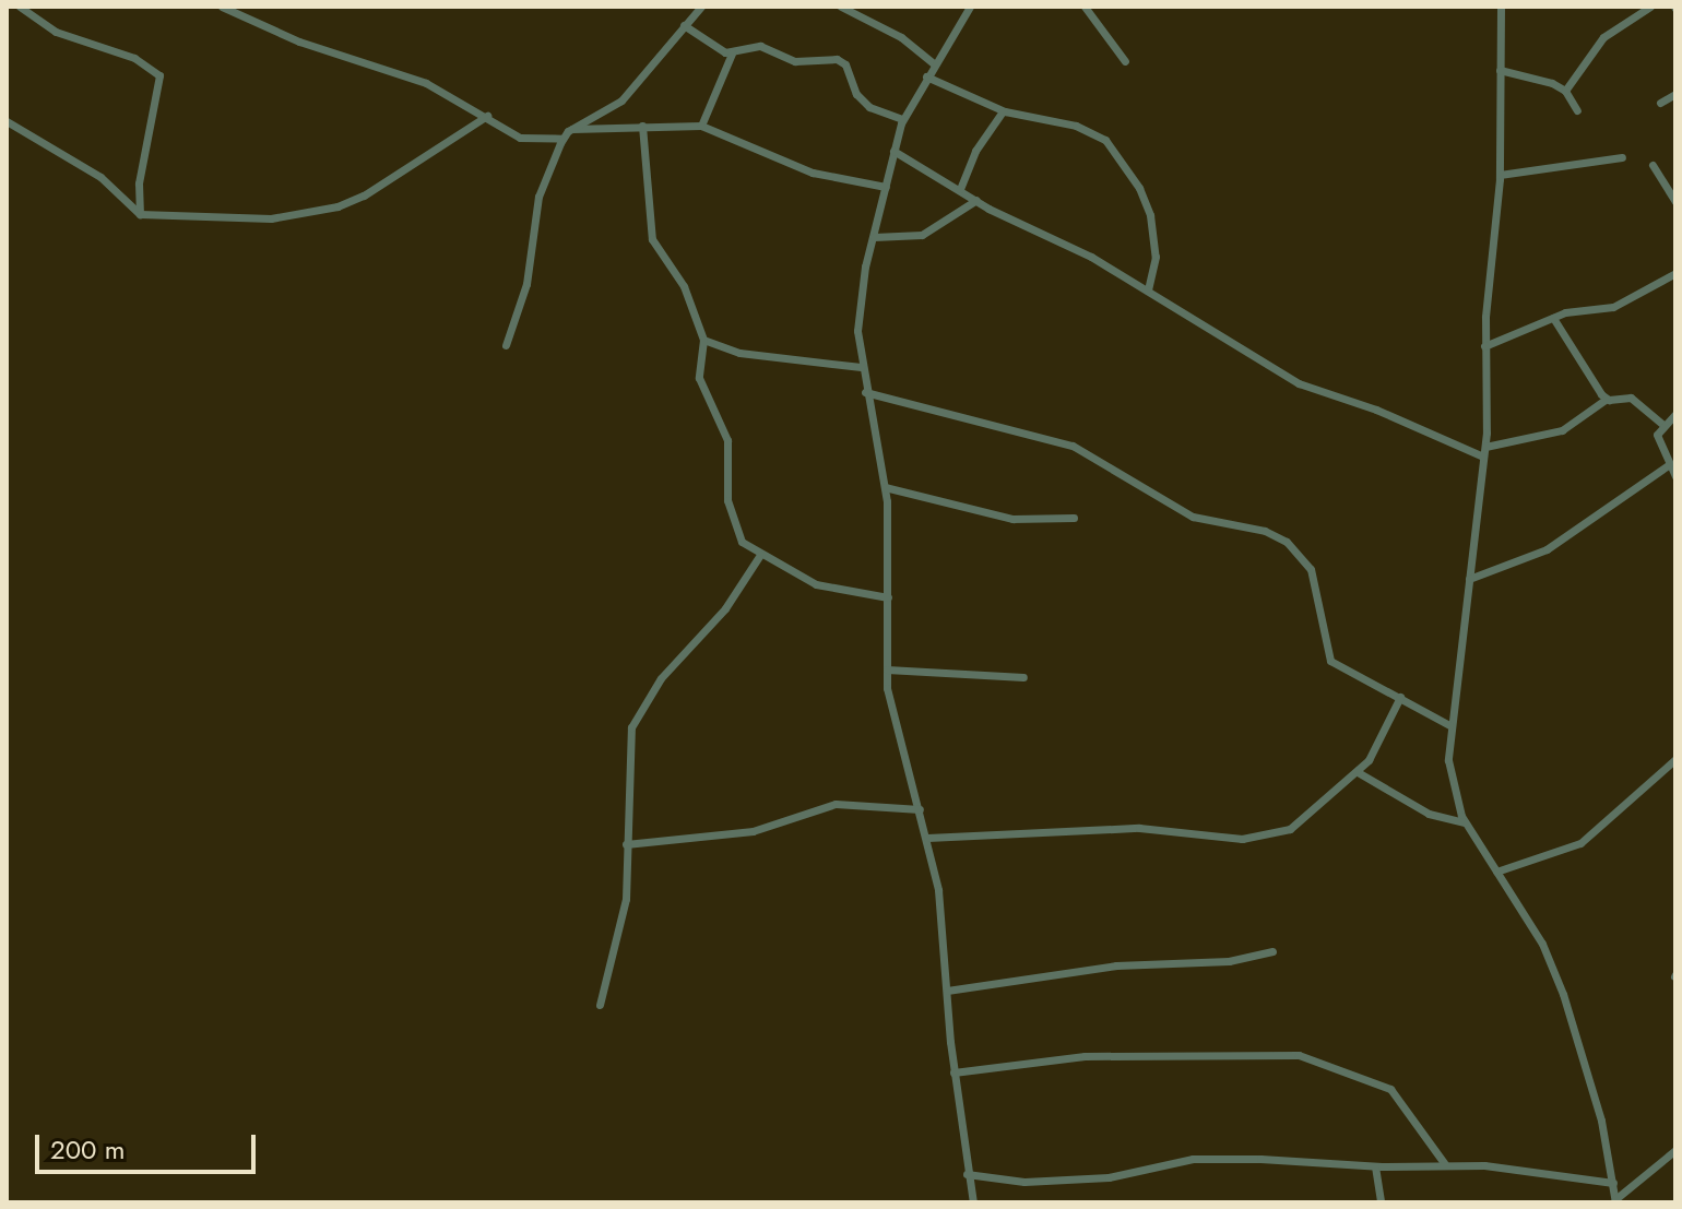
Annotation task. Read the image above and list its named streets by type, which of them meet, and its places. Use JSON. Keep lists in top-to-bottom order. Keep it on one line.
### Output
{"scale_bar":"200 m"}
